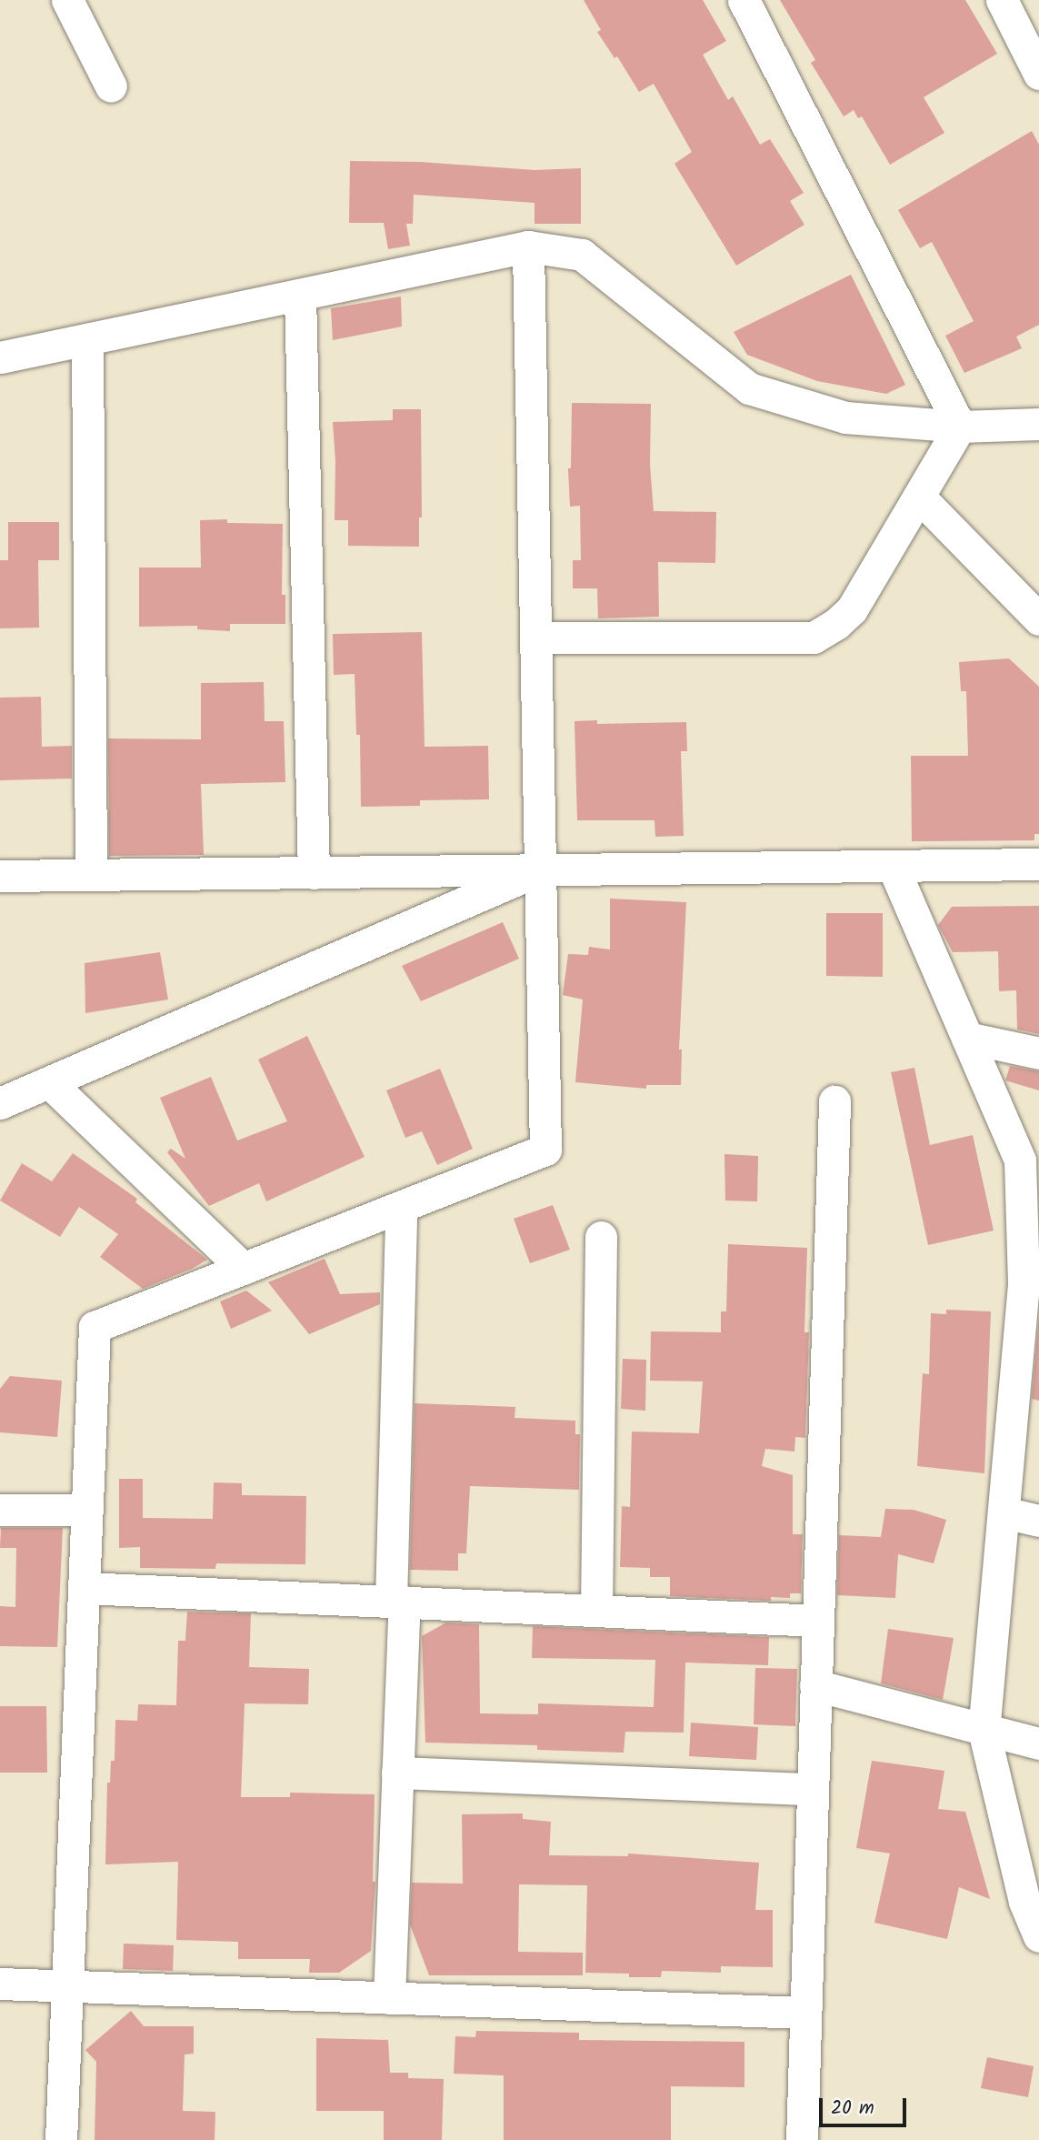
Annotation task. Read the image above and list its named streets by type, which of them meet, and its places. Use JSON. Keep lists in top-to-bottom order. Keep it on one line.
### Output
{"scale_bar":"20 m"}
